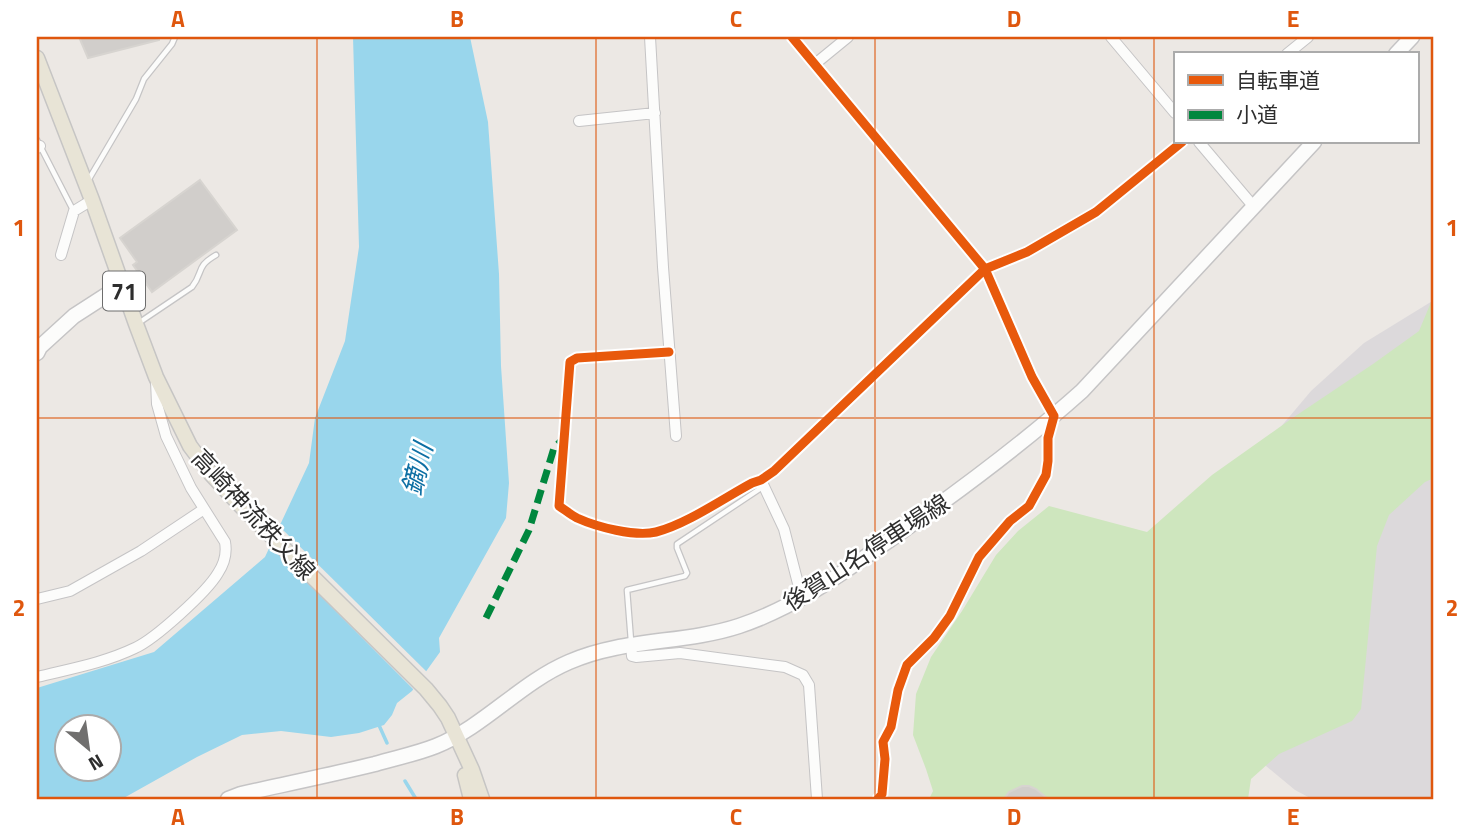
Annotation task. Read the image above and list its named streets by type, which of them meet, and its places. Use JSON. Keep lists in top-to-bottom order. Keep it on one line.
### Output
{"streets":{"main road":["71","高崎神流秩父線","後賀山名停車場線"]},"crossings":[["高崎神流秩父線","後賀山名停車場線"]],"water":["鏑川"],"legend":["自転車道","小道"],"north":"bottom right","grid":{"columns":["A","B","C","D","E"],"rows":["1","2"]}}
